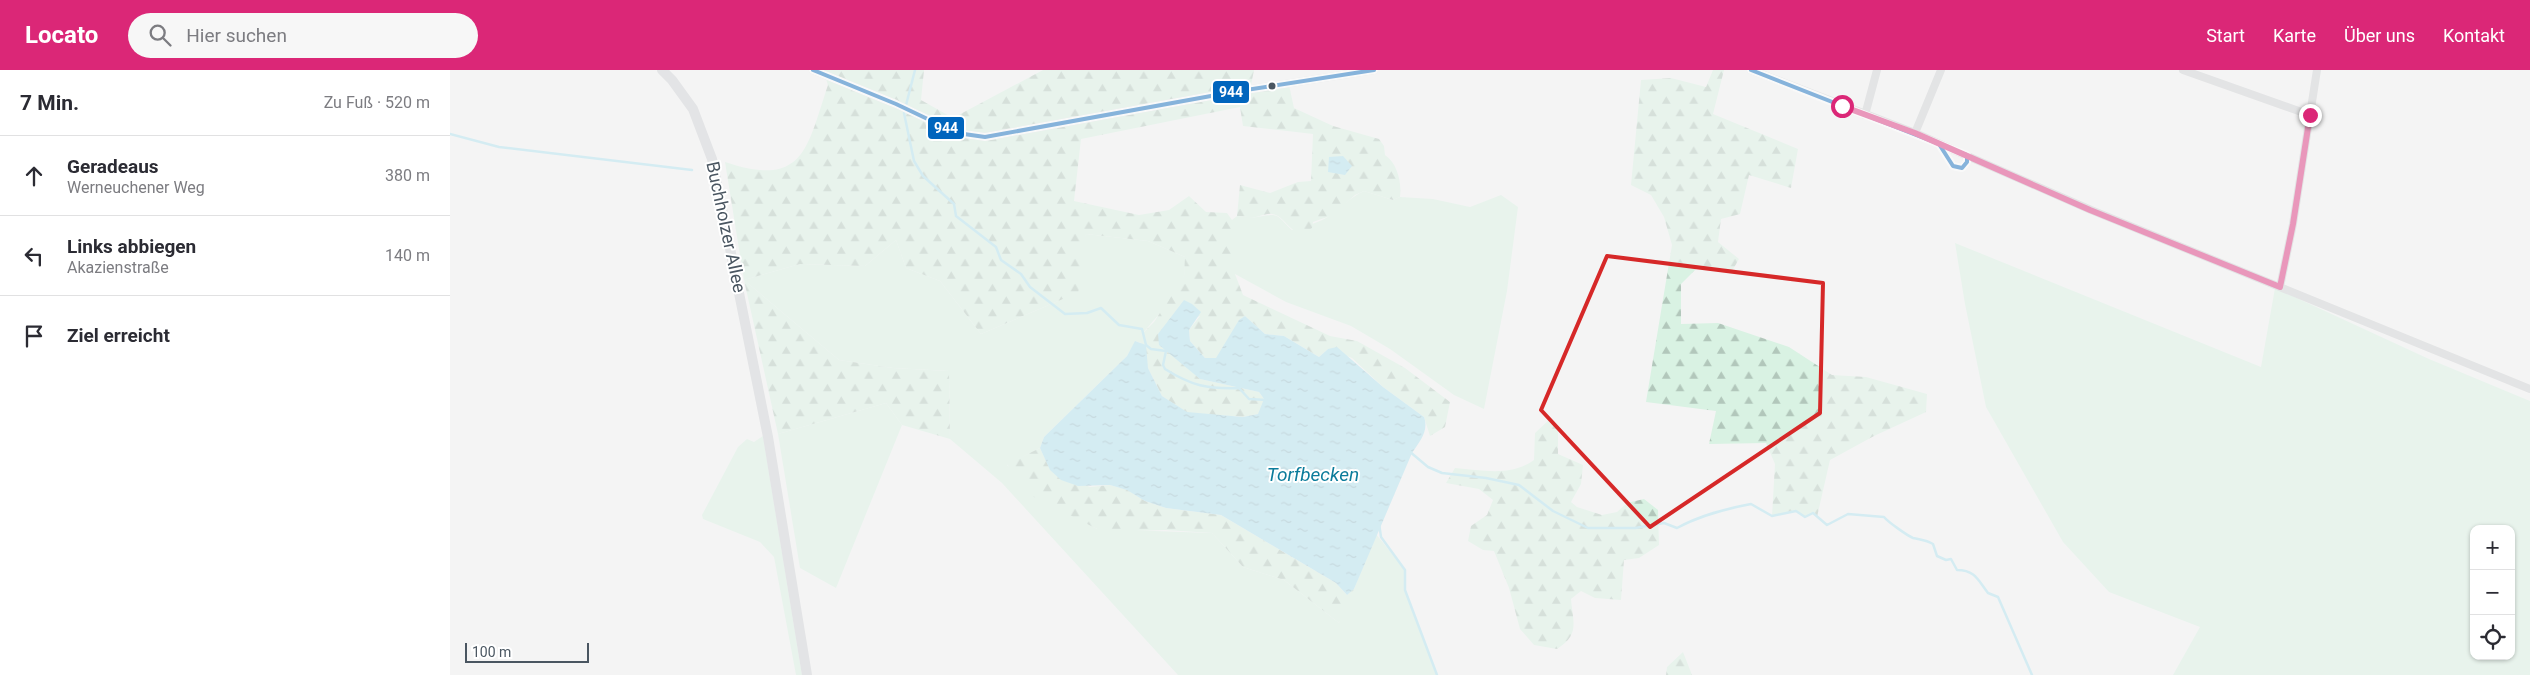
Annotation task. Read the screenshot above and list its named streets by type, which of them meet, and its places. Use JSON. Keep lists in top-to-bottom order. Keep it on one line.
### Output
{"streets":{"street":["Buchholzer Allee"]},"water":["Torfbecken"],"lines":["transit line 944"],"scale_bar":"100 m","page":{"header":"Locato","search":"Hier suchen","nav":["Start","Karte","Über uns","Kontakt"],"heading":["7 Min.","Zu Fuß · 520 m"],"list":[["Geradeaus","Werneuchener Weg","380 m"],["Links abbiegen","Akazienstraße","140 m"],"Ziel erreicht"],"map_buttons":["+","−"],"scale":"100 m"}}
